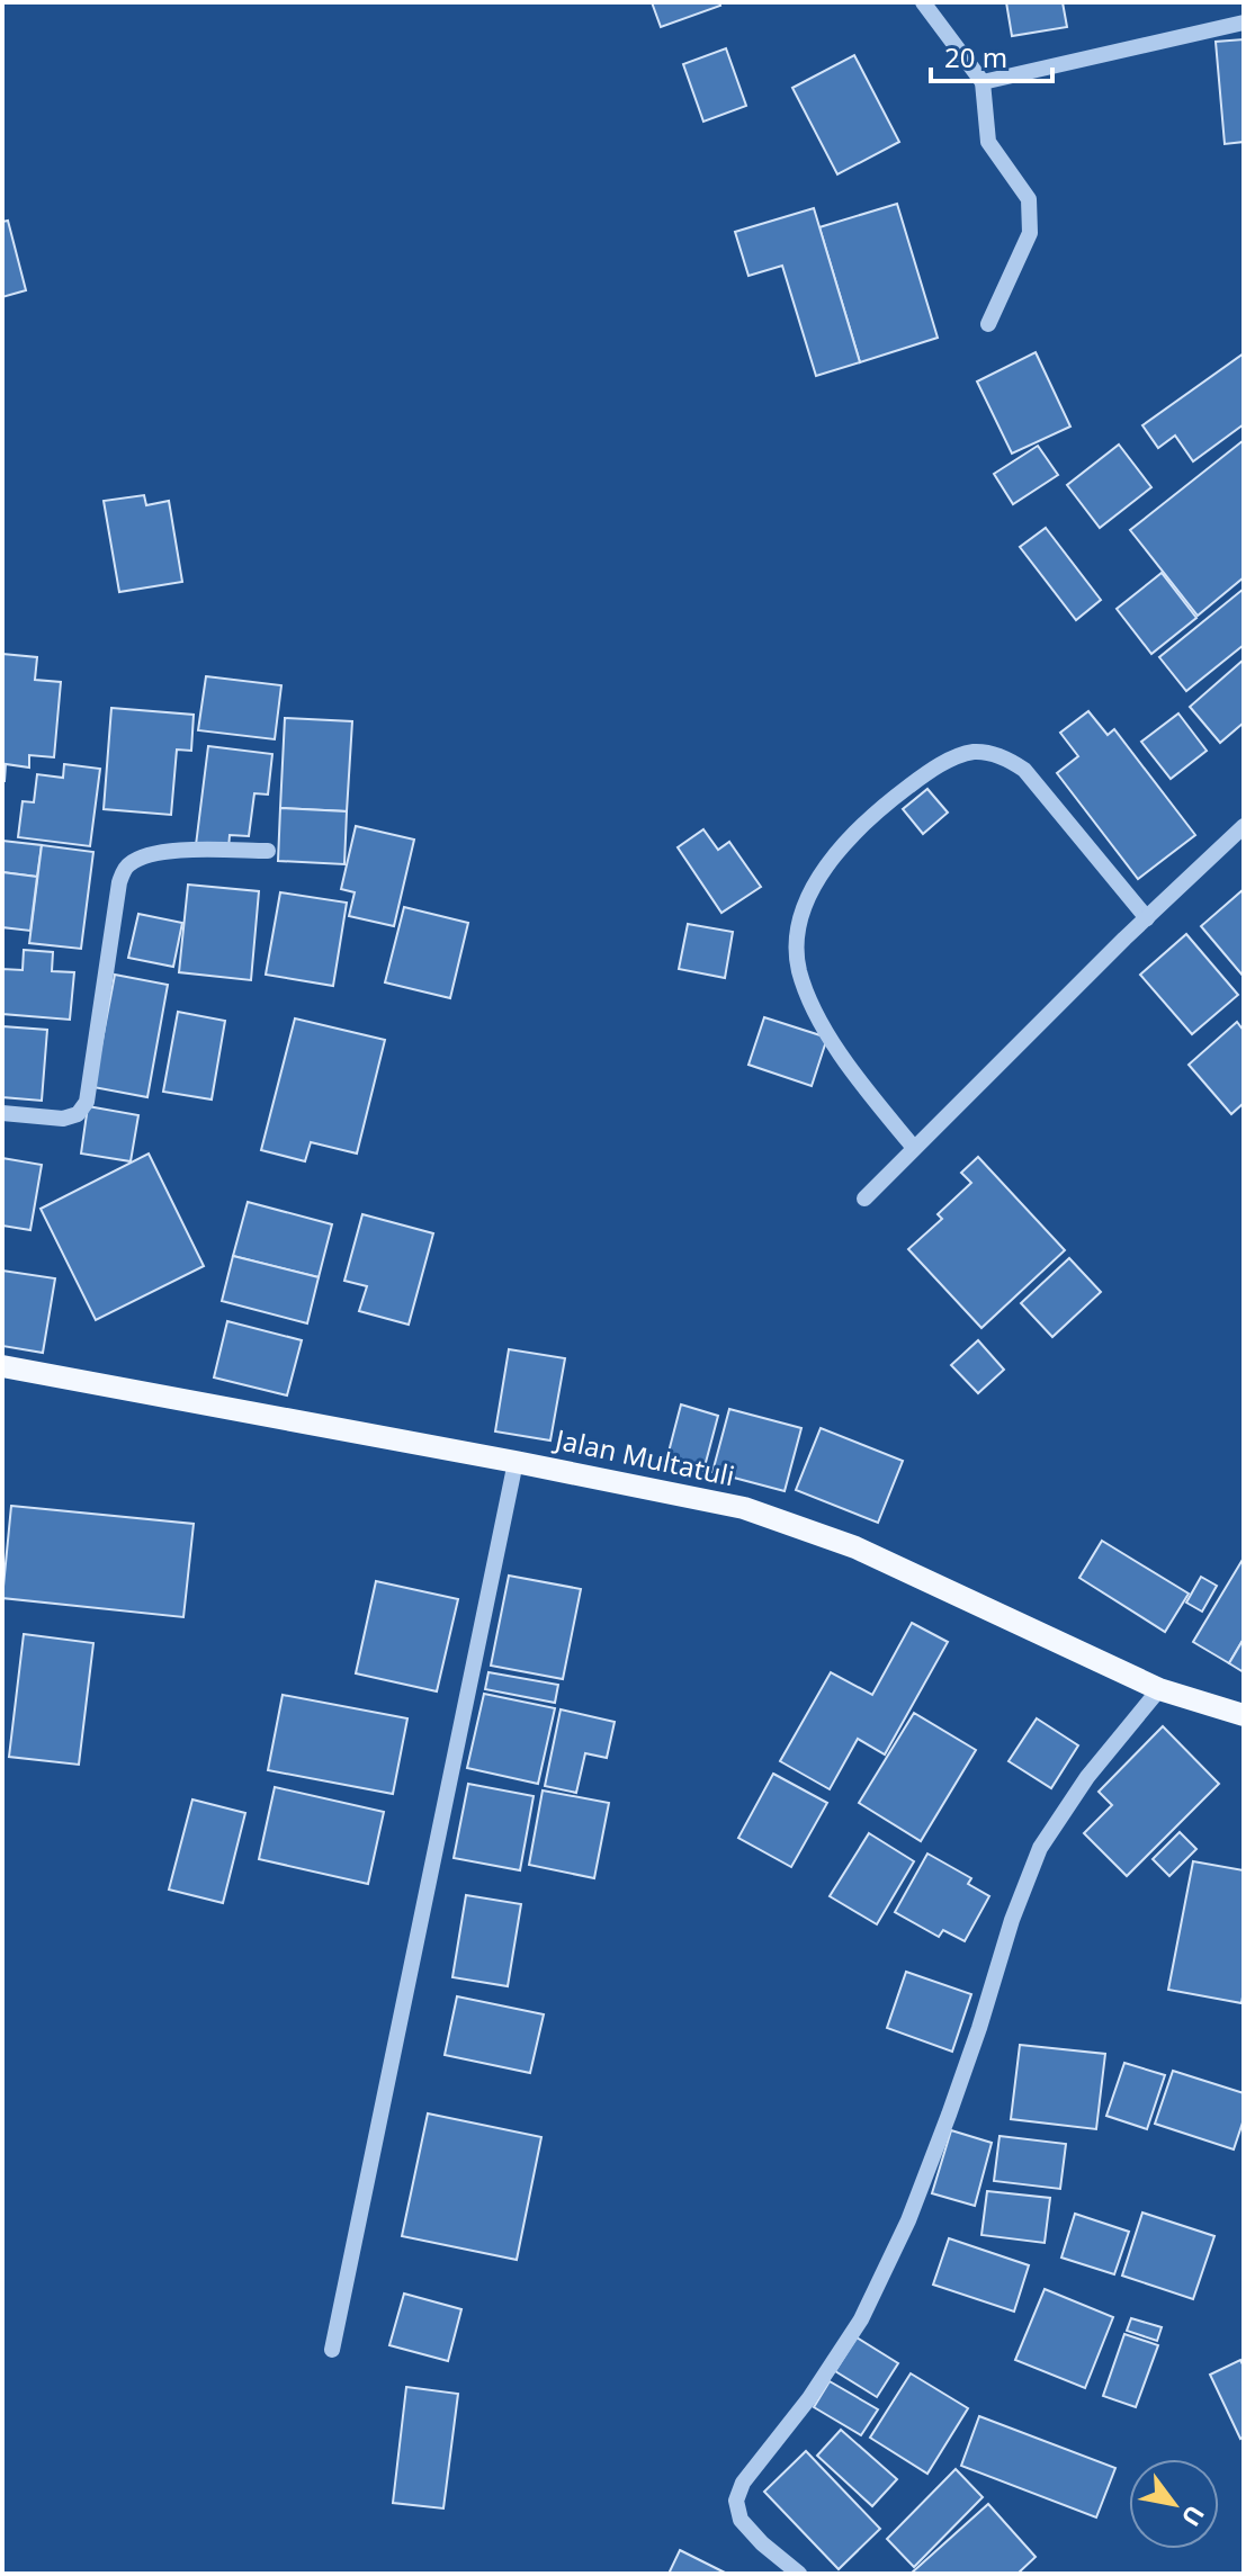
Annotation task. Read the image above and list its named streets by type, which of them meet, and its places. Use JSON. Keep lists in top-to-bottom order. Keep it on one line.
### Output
{"streets":{"main road":["Jalan Multatuli"]},"scale_bar":"20 m","north":"bottom right"}
